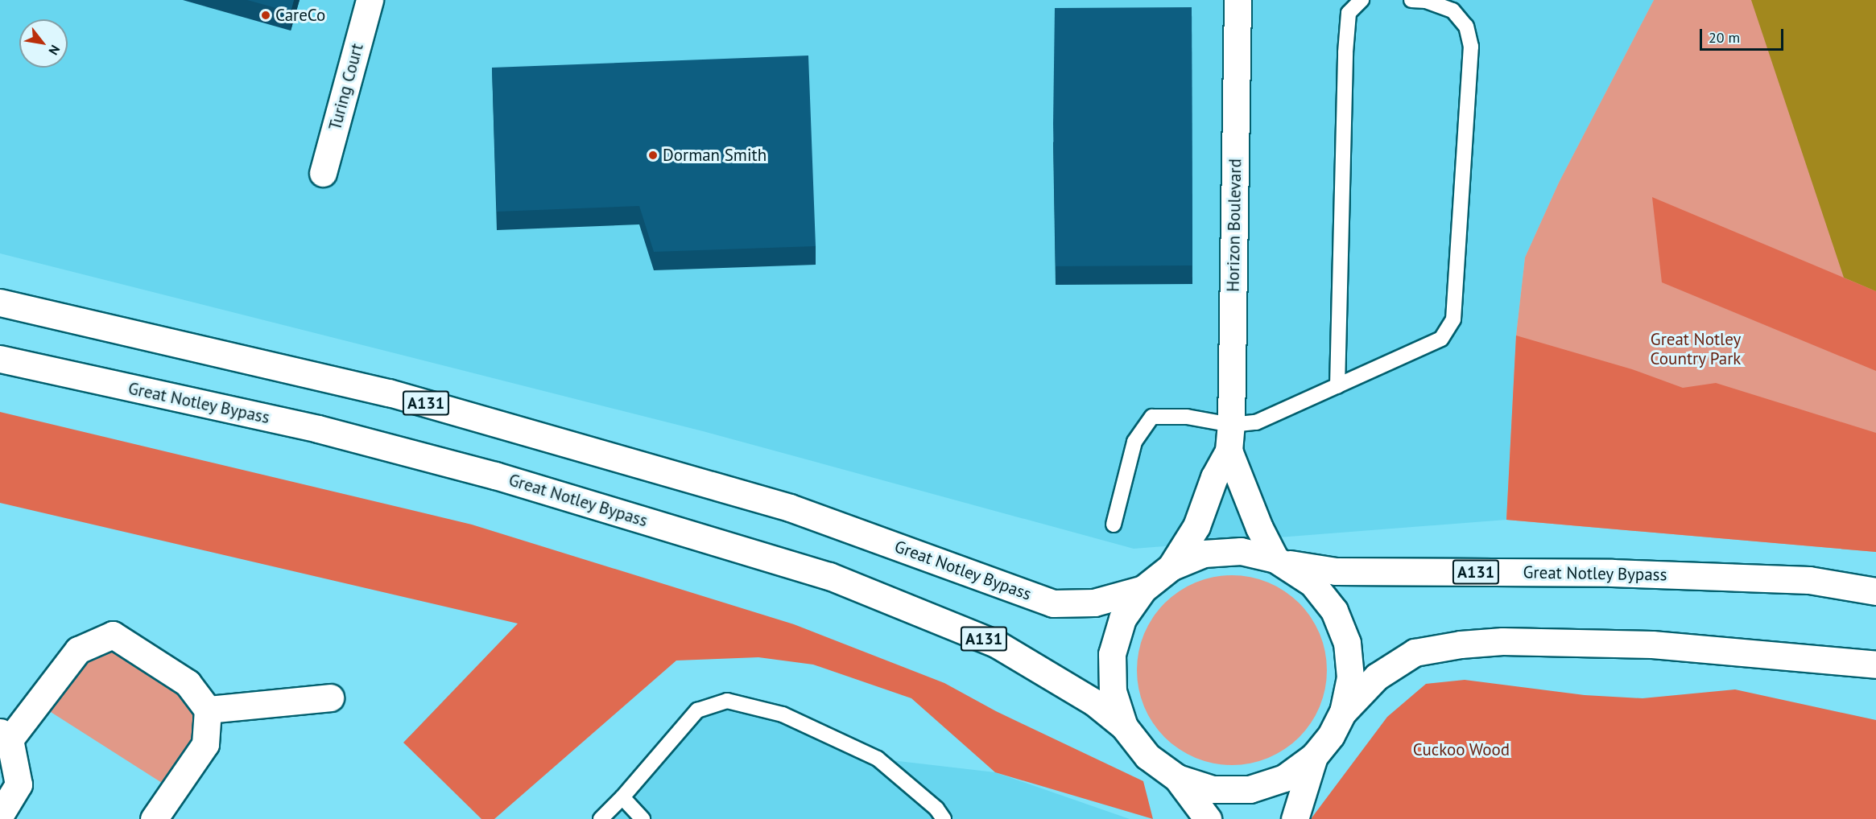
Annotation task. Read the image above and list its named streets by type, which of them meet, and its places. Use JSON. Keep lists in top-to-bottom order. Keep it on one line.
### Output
{"streets":{"main road":["Turing Court","Horizon Boulevard","Great Notley Bypass","A131"]},"crossings":[["Horizon Boulevard","Great Notley Bypass"]],"parks":["Great Notley Country Park","Cuckoo Wood"],"places":["CareCo","Dorman Smith"],"scale_bar":"20 m","north":"bottom right"}
